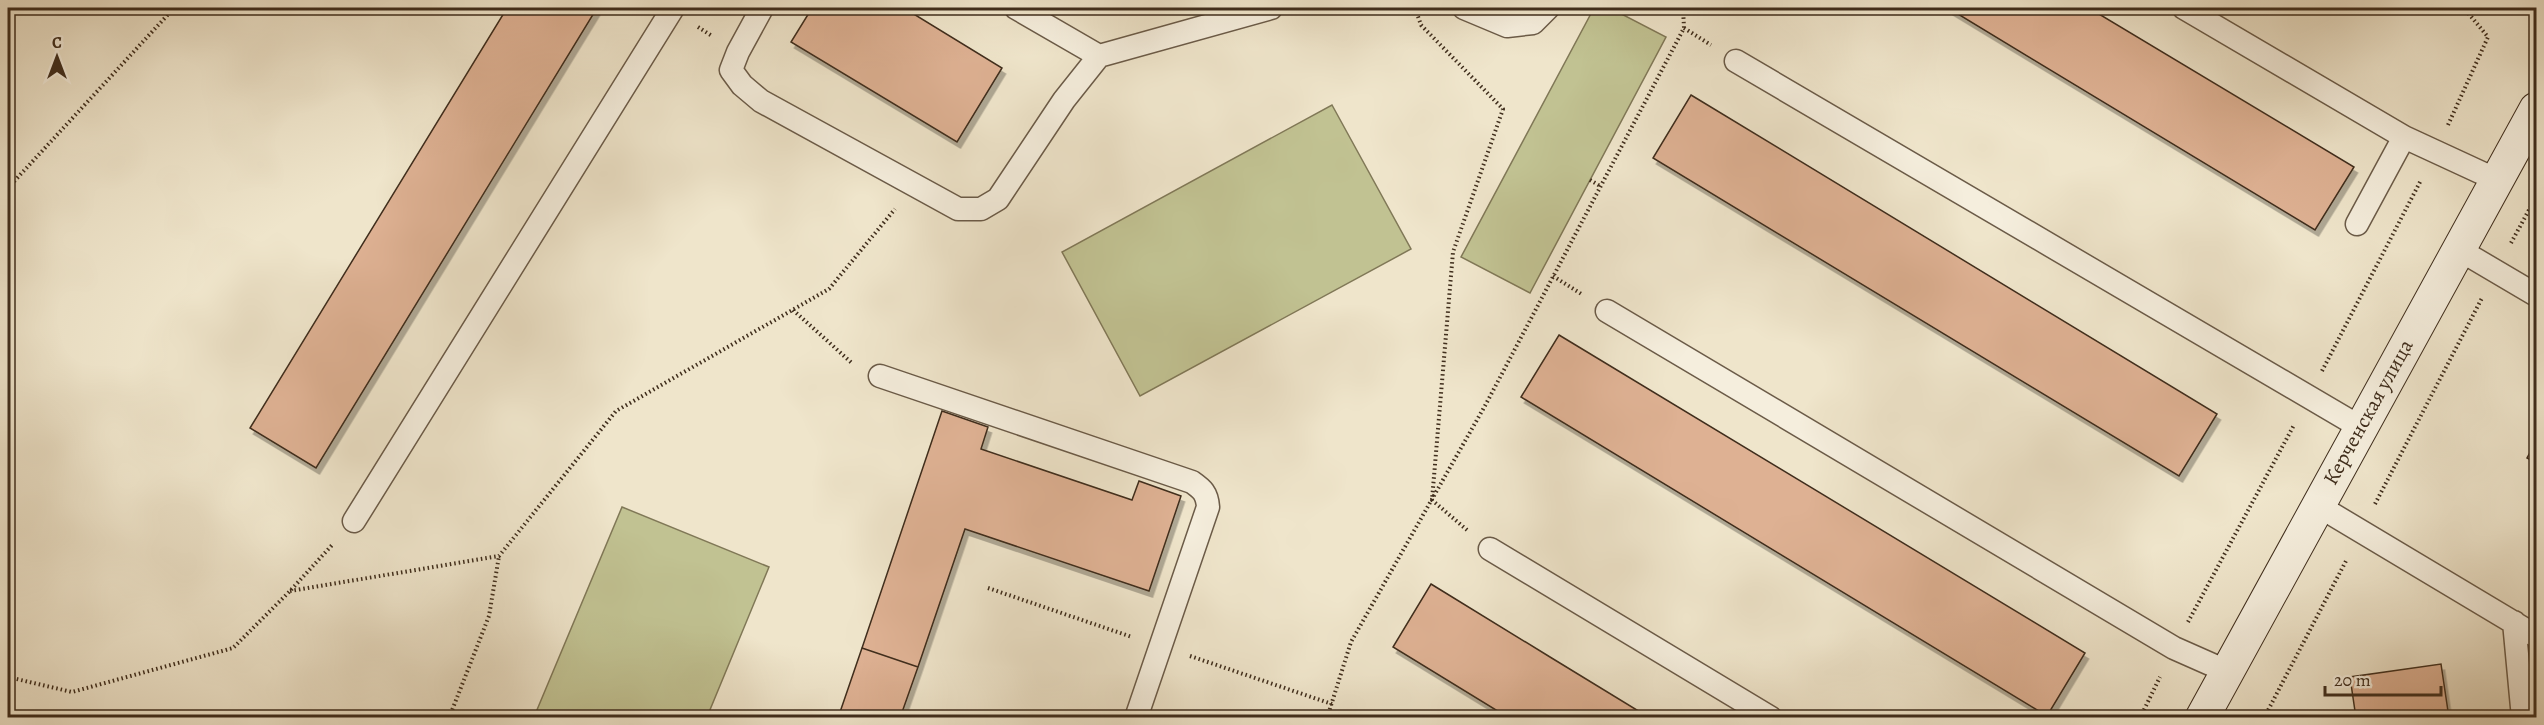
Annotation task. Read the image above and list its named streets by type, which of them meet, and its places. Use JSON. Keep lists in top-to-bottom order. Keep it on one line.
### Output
{"streets":{"street":["Керченская улица"]},"scale_bar":"20 m","north":"top"}
